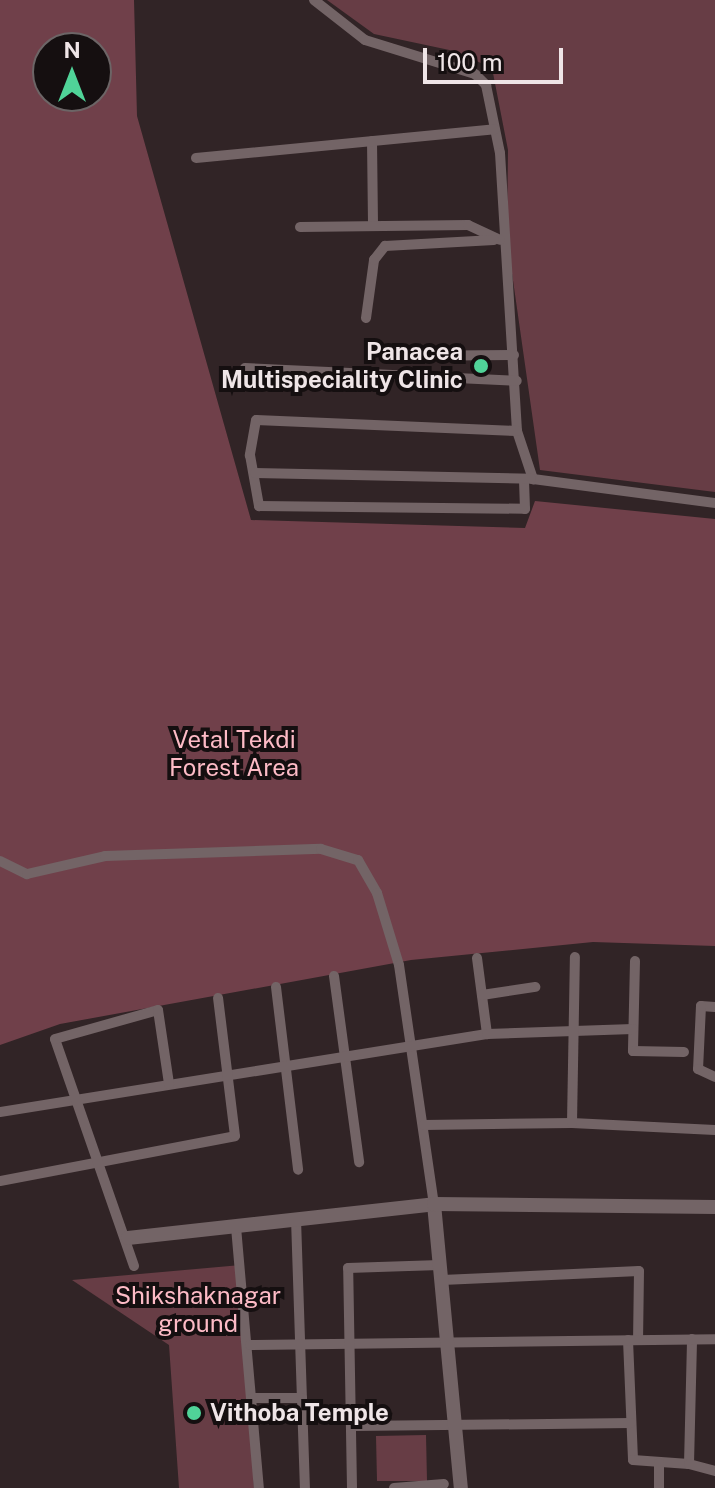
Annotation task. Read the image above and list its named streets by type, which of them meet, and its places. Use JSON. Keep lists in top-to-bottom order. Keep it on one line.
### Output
{"parks":["Vetal Tekdi Forest Area","Shikshaknagar ground"],"places":["Panacea Multispeciality Clinic","Vithoba Temple"],"scale_bar":"100 m","north":"top"}
